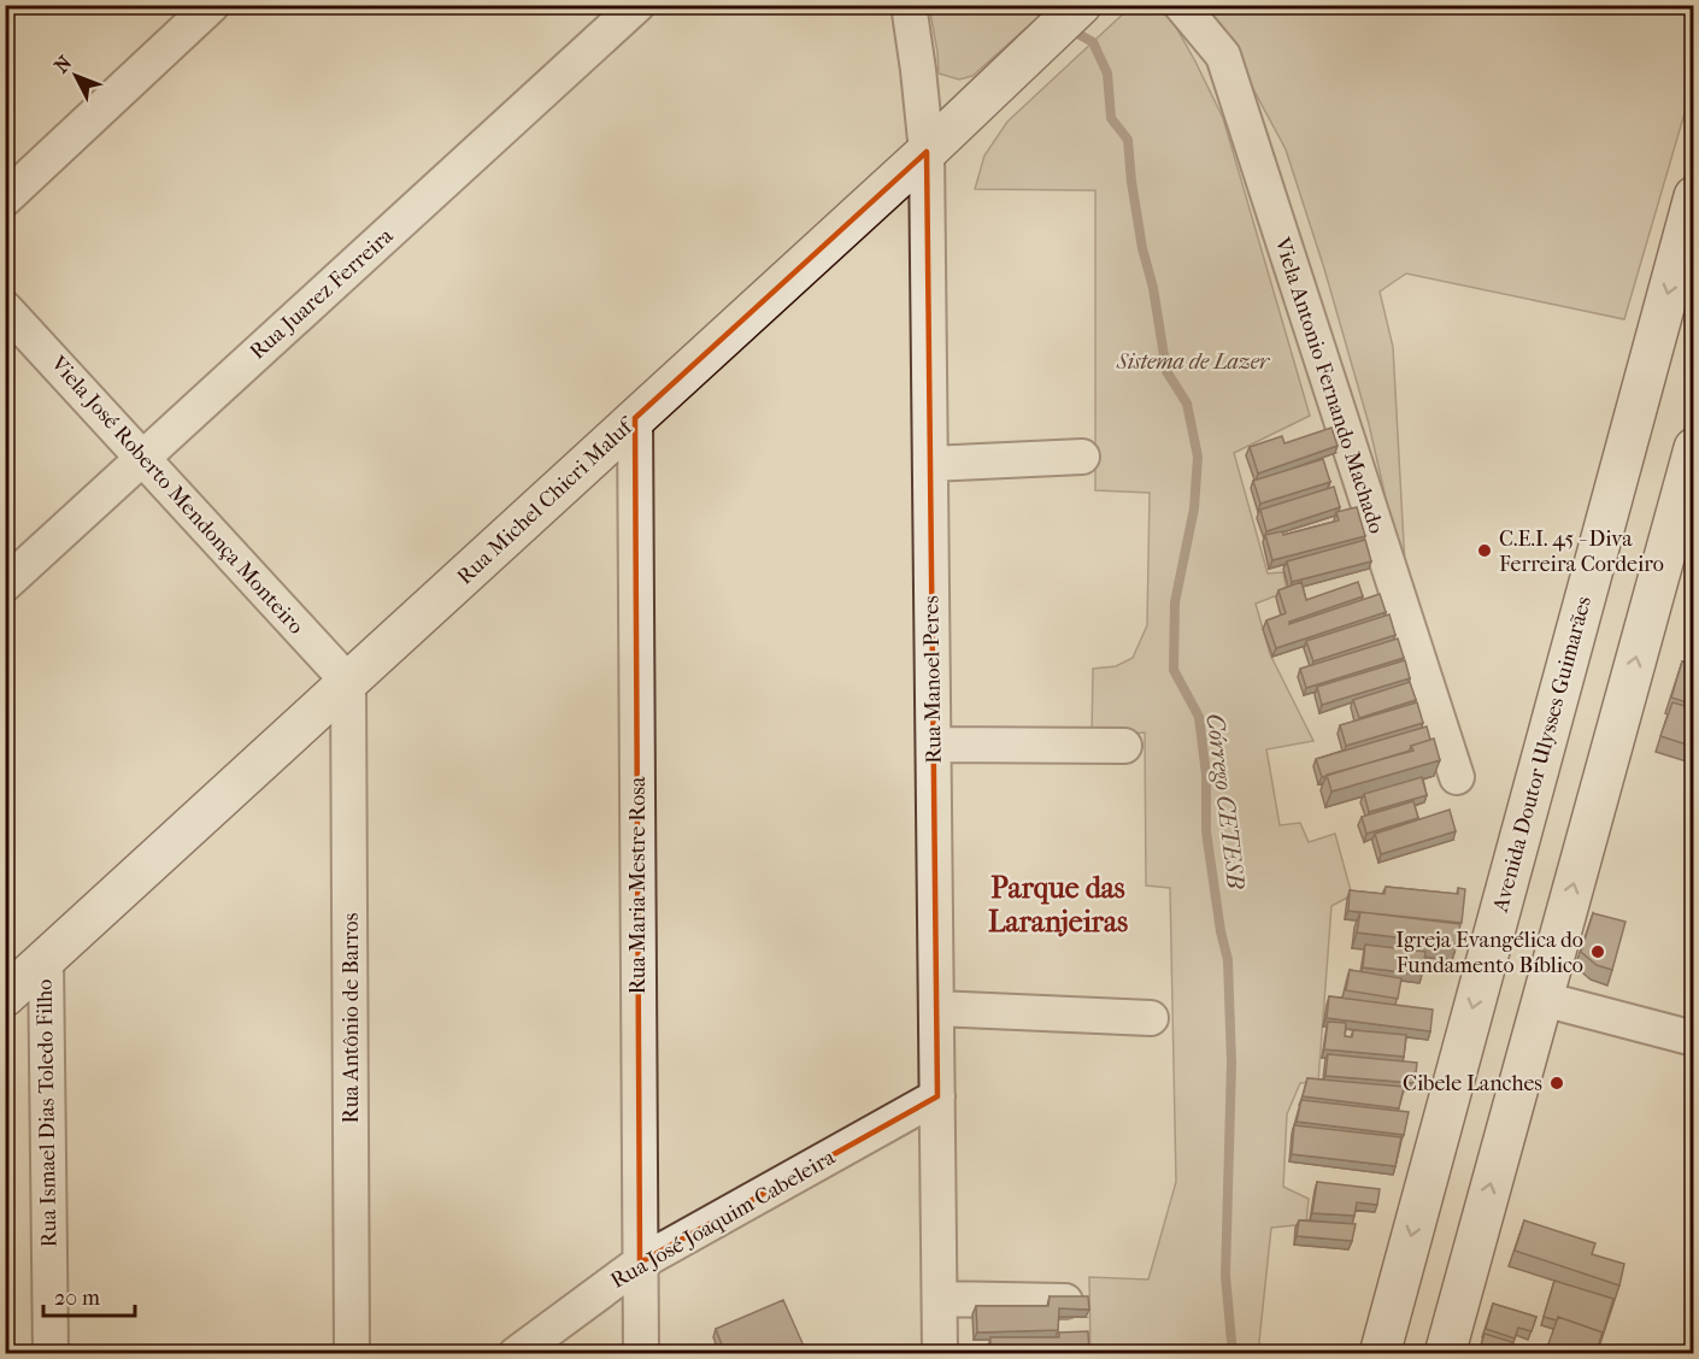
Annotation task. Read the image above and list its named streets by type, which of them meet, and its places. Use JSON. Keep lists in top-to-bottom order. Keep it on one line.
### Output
{"streets":{"main road":["Rua Michel Chicri Maluf","Avenida Doutor Ulysses Guimarães"],"street":["Rua Juarez Ferreira","Viela Antonio Fernando Machado","Viela José Roberto Mendonça Monteiro","Rua Manoel Peres","Rua Maria Mestre Rosa","Rua Antônio de Barros","Rua Ismael Dias Toledo Filho","Rua José Joaquim Cabeleira"]},"crossings":[["Rua Juarez Ferreira","Viela José Roberto Mendonça Monteiro"],["Viela José Roberto Mendonça Monteiro","Rua Michel Chicri Maluf"],["Viela José Roberto Mendonça Monteiro","Rua Antônio de Barros"],["Rua Michel Chicri Maluf","Rua Manoel Peres"],["Rua Michel Chicri Maluf","Rua Maria Mestre Rosa"],["Rua Michel Chicri Maluf","Rua Antônio de Barros"],["Rua Michel Chicri Maluf","Rua Ismael Dias Toledo Filho"],["Rua Manoel Peres","Rua José Joaquim Cabeleira"],["Rua Maria Mestre Rosa","Rua José Joaquim Cabeleira"]],"districts":["Parque das Laranjeiras"],"water":["Córrego CETESB"],"parks":["Sistema de Lazer"],"places":["C.E.I. 45 - Diva Ferreira Cordeiro","Igreja Evangélica do Fundamento Bíblico","Cibele Lanches"],"scale_bar":"20 m","north":"top left"}
